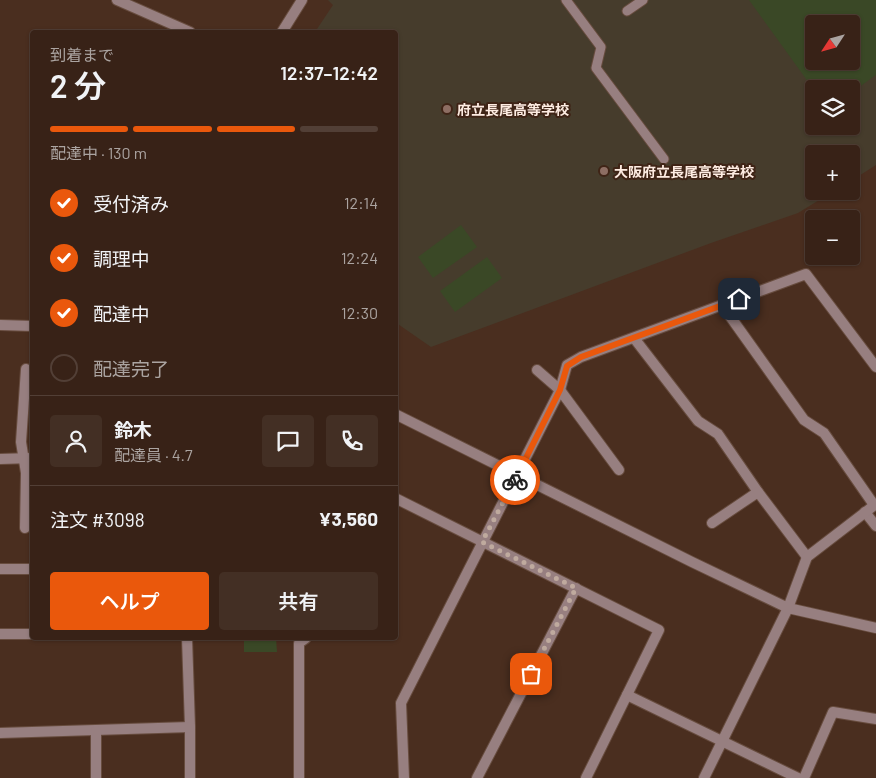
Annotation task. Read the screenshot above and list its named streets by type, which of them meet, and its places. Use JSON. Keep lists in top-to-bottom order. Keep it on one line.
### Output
{"places":["府立長尾高等学校","大阪府立長尾高等学校"],"north":"bottom left","page":{"map_buttons":["+","−"],"heading":["2 分","到着まで","12:37–12:42"],"panel":["鈴木","配達員 · 4.7","注文 #3098","¥3,560"],"bar":"配達中 · 130 m","list":[["受付済み","12:14"],["調理中","12:24"],["配達中","12:30"],"配達完了"],"buttons":["ヘルプ","共有"]}}
